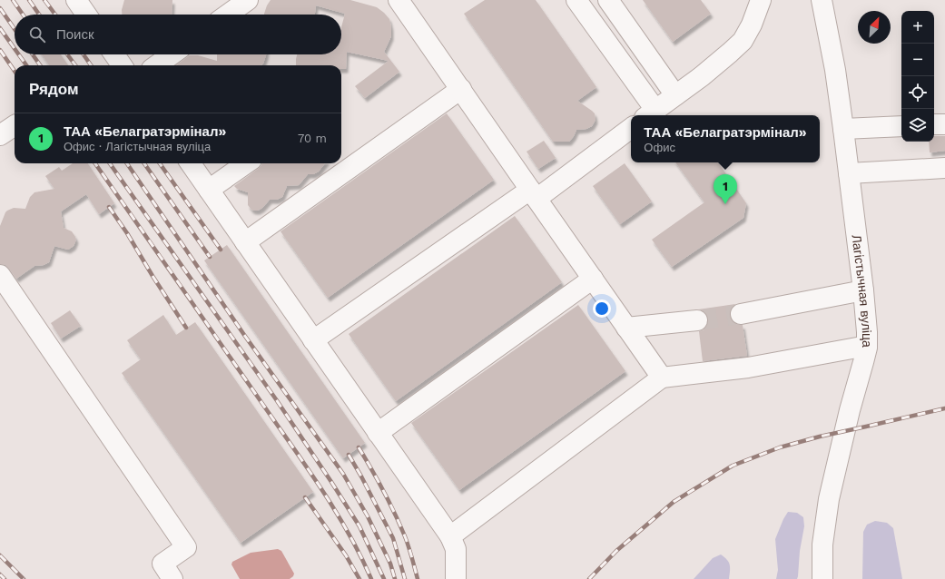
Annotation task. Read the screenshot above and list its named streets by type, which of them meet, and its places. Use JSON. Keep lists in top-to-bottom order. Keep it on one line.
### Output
{"streets":{"street":["Лагістычная вуліца"]},"north":"top right","page":{"map_buttons":["+","−"],"search":"Поиск","heading":"Рядом","list":[{"mark":"1","name":"ТАА «Белагратэрмінал»","note":"Офис · Лагістычная вуліца","value":"70 m"}],"popup":["ТАА «Белагратэрмінал»","Офис"],"pins":"1"}}
